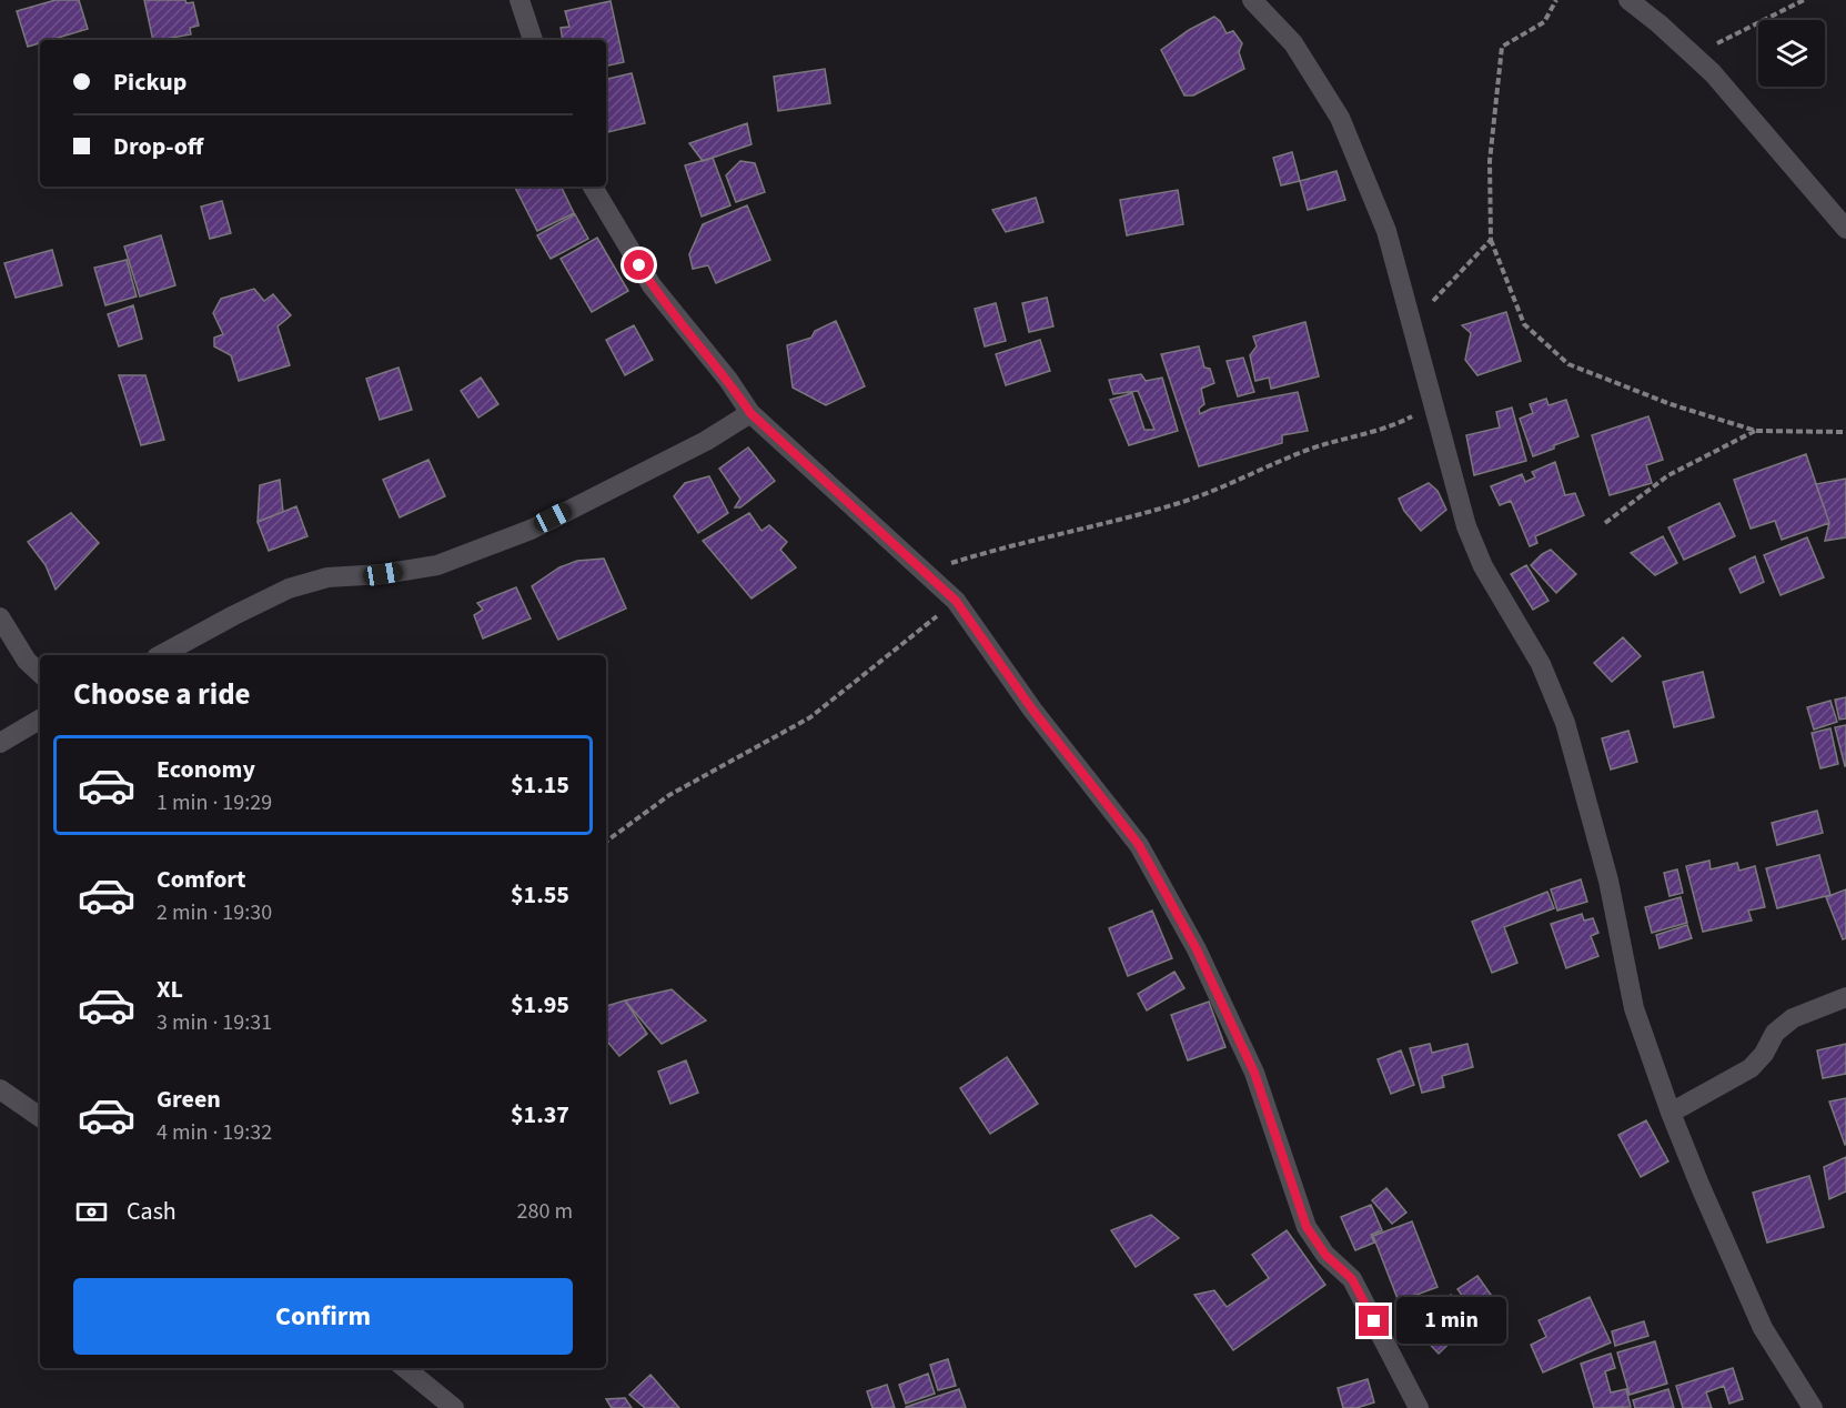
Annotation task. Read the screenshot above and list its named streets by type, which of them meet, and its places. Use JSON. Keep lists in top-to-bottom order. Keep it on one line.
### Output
{"page":{"banner":["Pickup","Drop-off"],"heading":"Choose a ride","list":[{"name":"Economy","note":"1 min · 19:29","value":"$1.15"},{"name":"Comfort","note":"2 min · 19:30","value":"$1.55"},{"name":"XL","note":"3 min · 19:31","value":"$1.95"},{"name":"Green","note":"4 min · 19:32","value":"$1.37"}],"pay":["Cash","280 m"],"buttons":"Confirm","bubble":"1 min"}}
